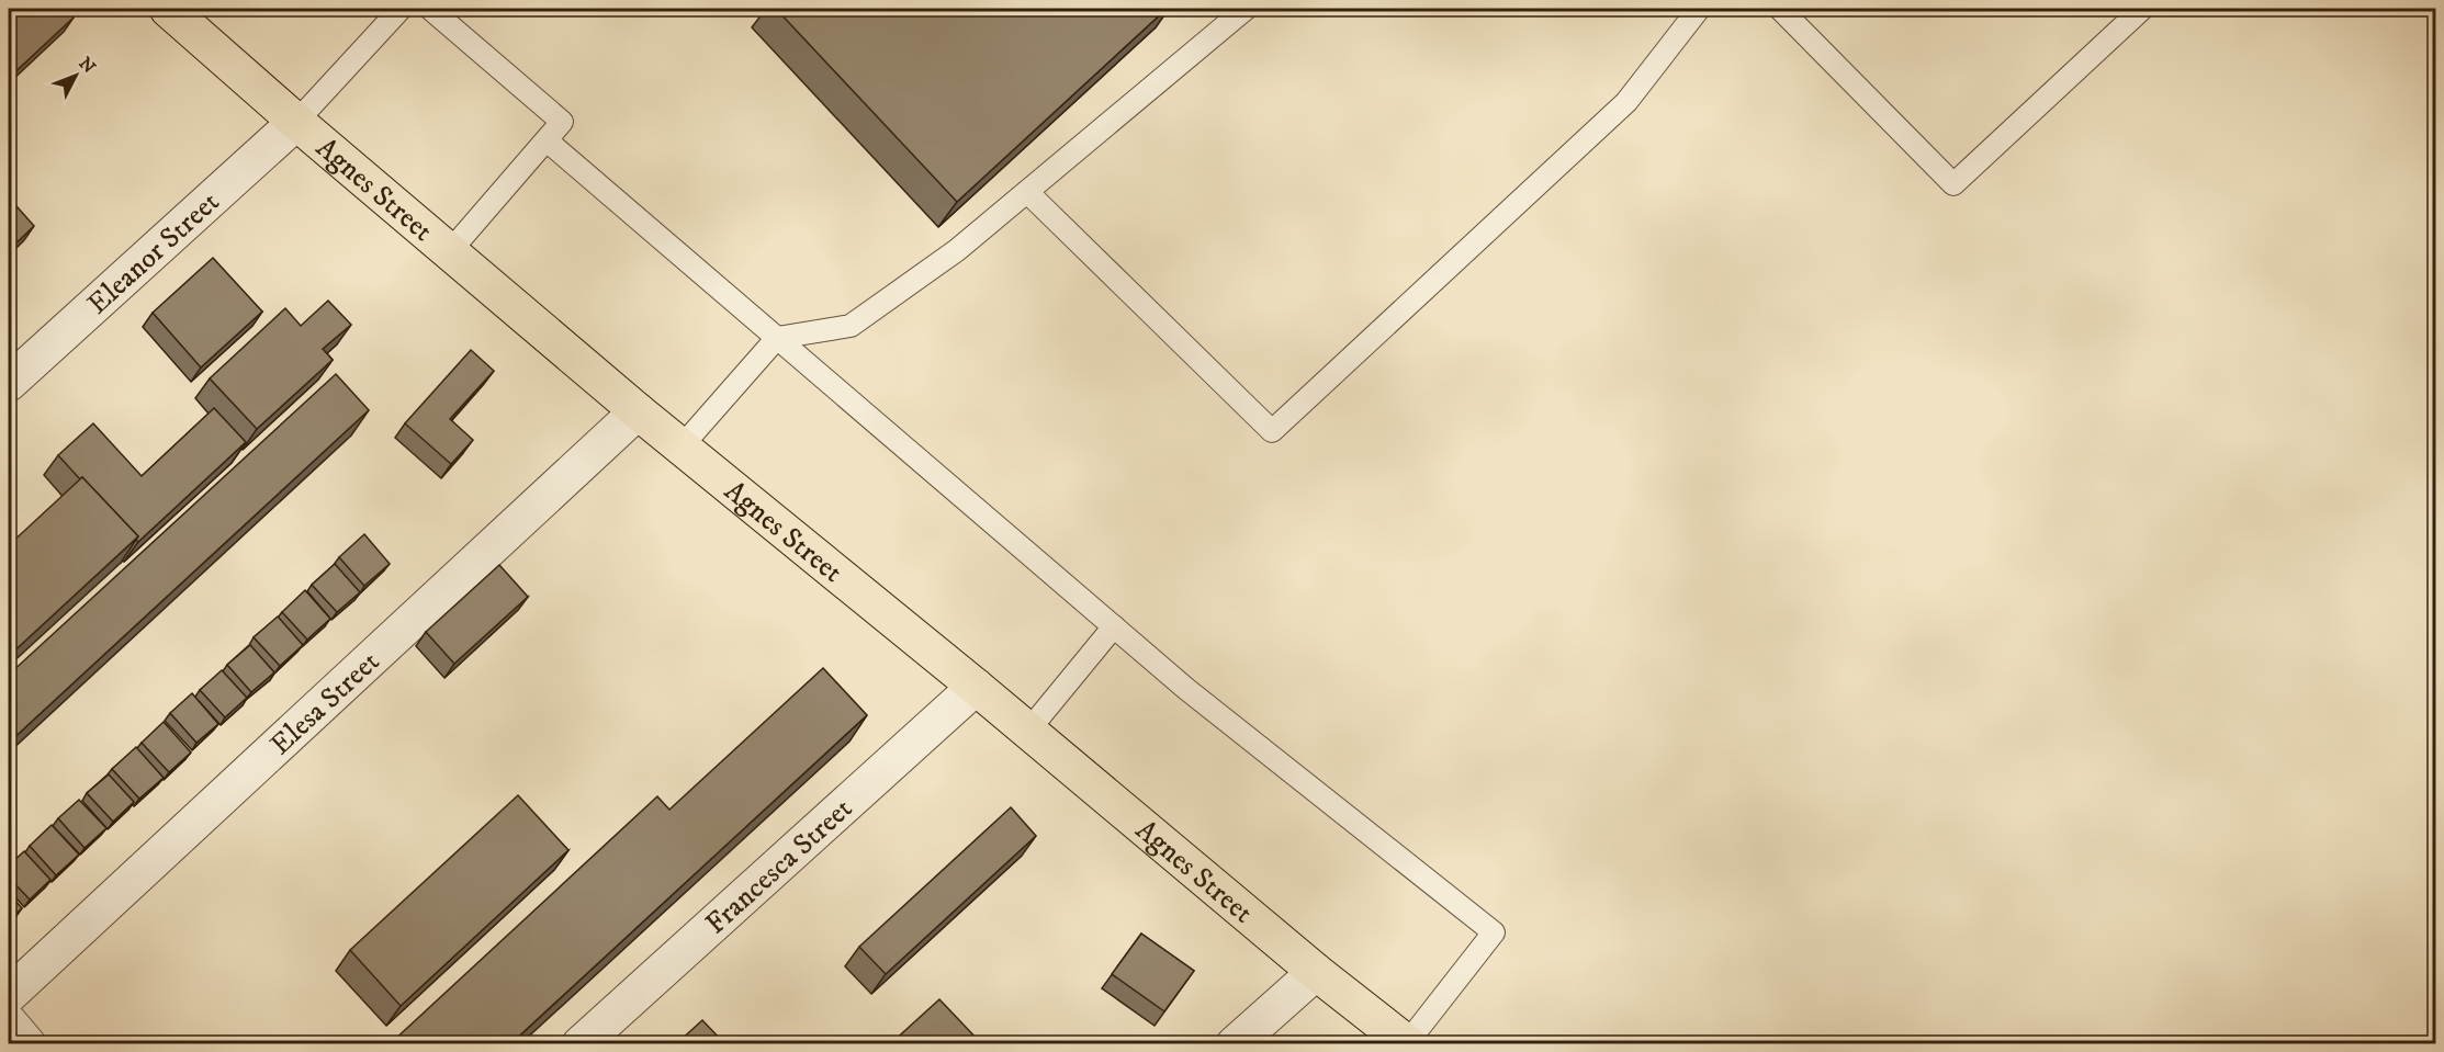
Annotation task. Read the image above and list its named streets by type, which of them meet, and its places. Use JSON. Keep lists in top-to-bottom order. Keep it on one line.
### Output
{"streets":{"main road":["Agnes Street"],"street":["Eleanor Street","Elesa Street","Francesca Street"]},"crossings":[["Agnes Street","Eleanor Street"],["Agnes Street","Elesa Street"],["Agnes Street","Francesca Street"]],"north":"top right"}
